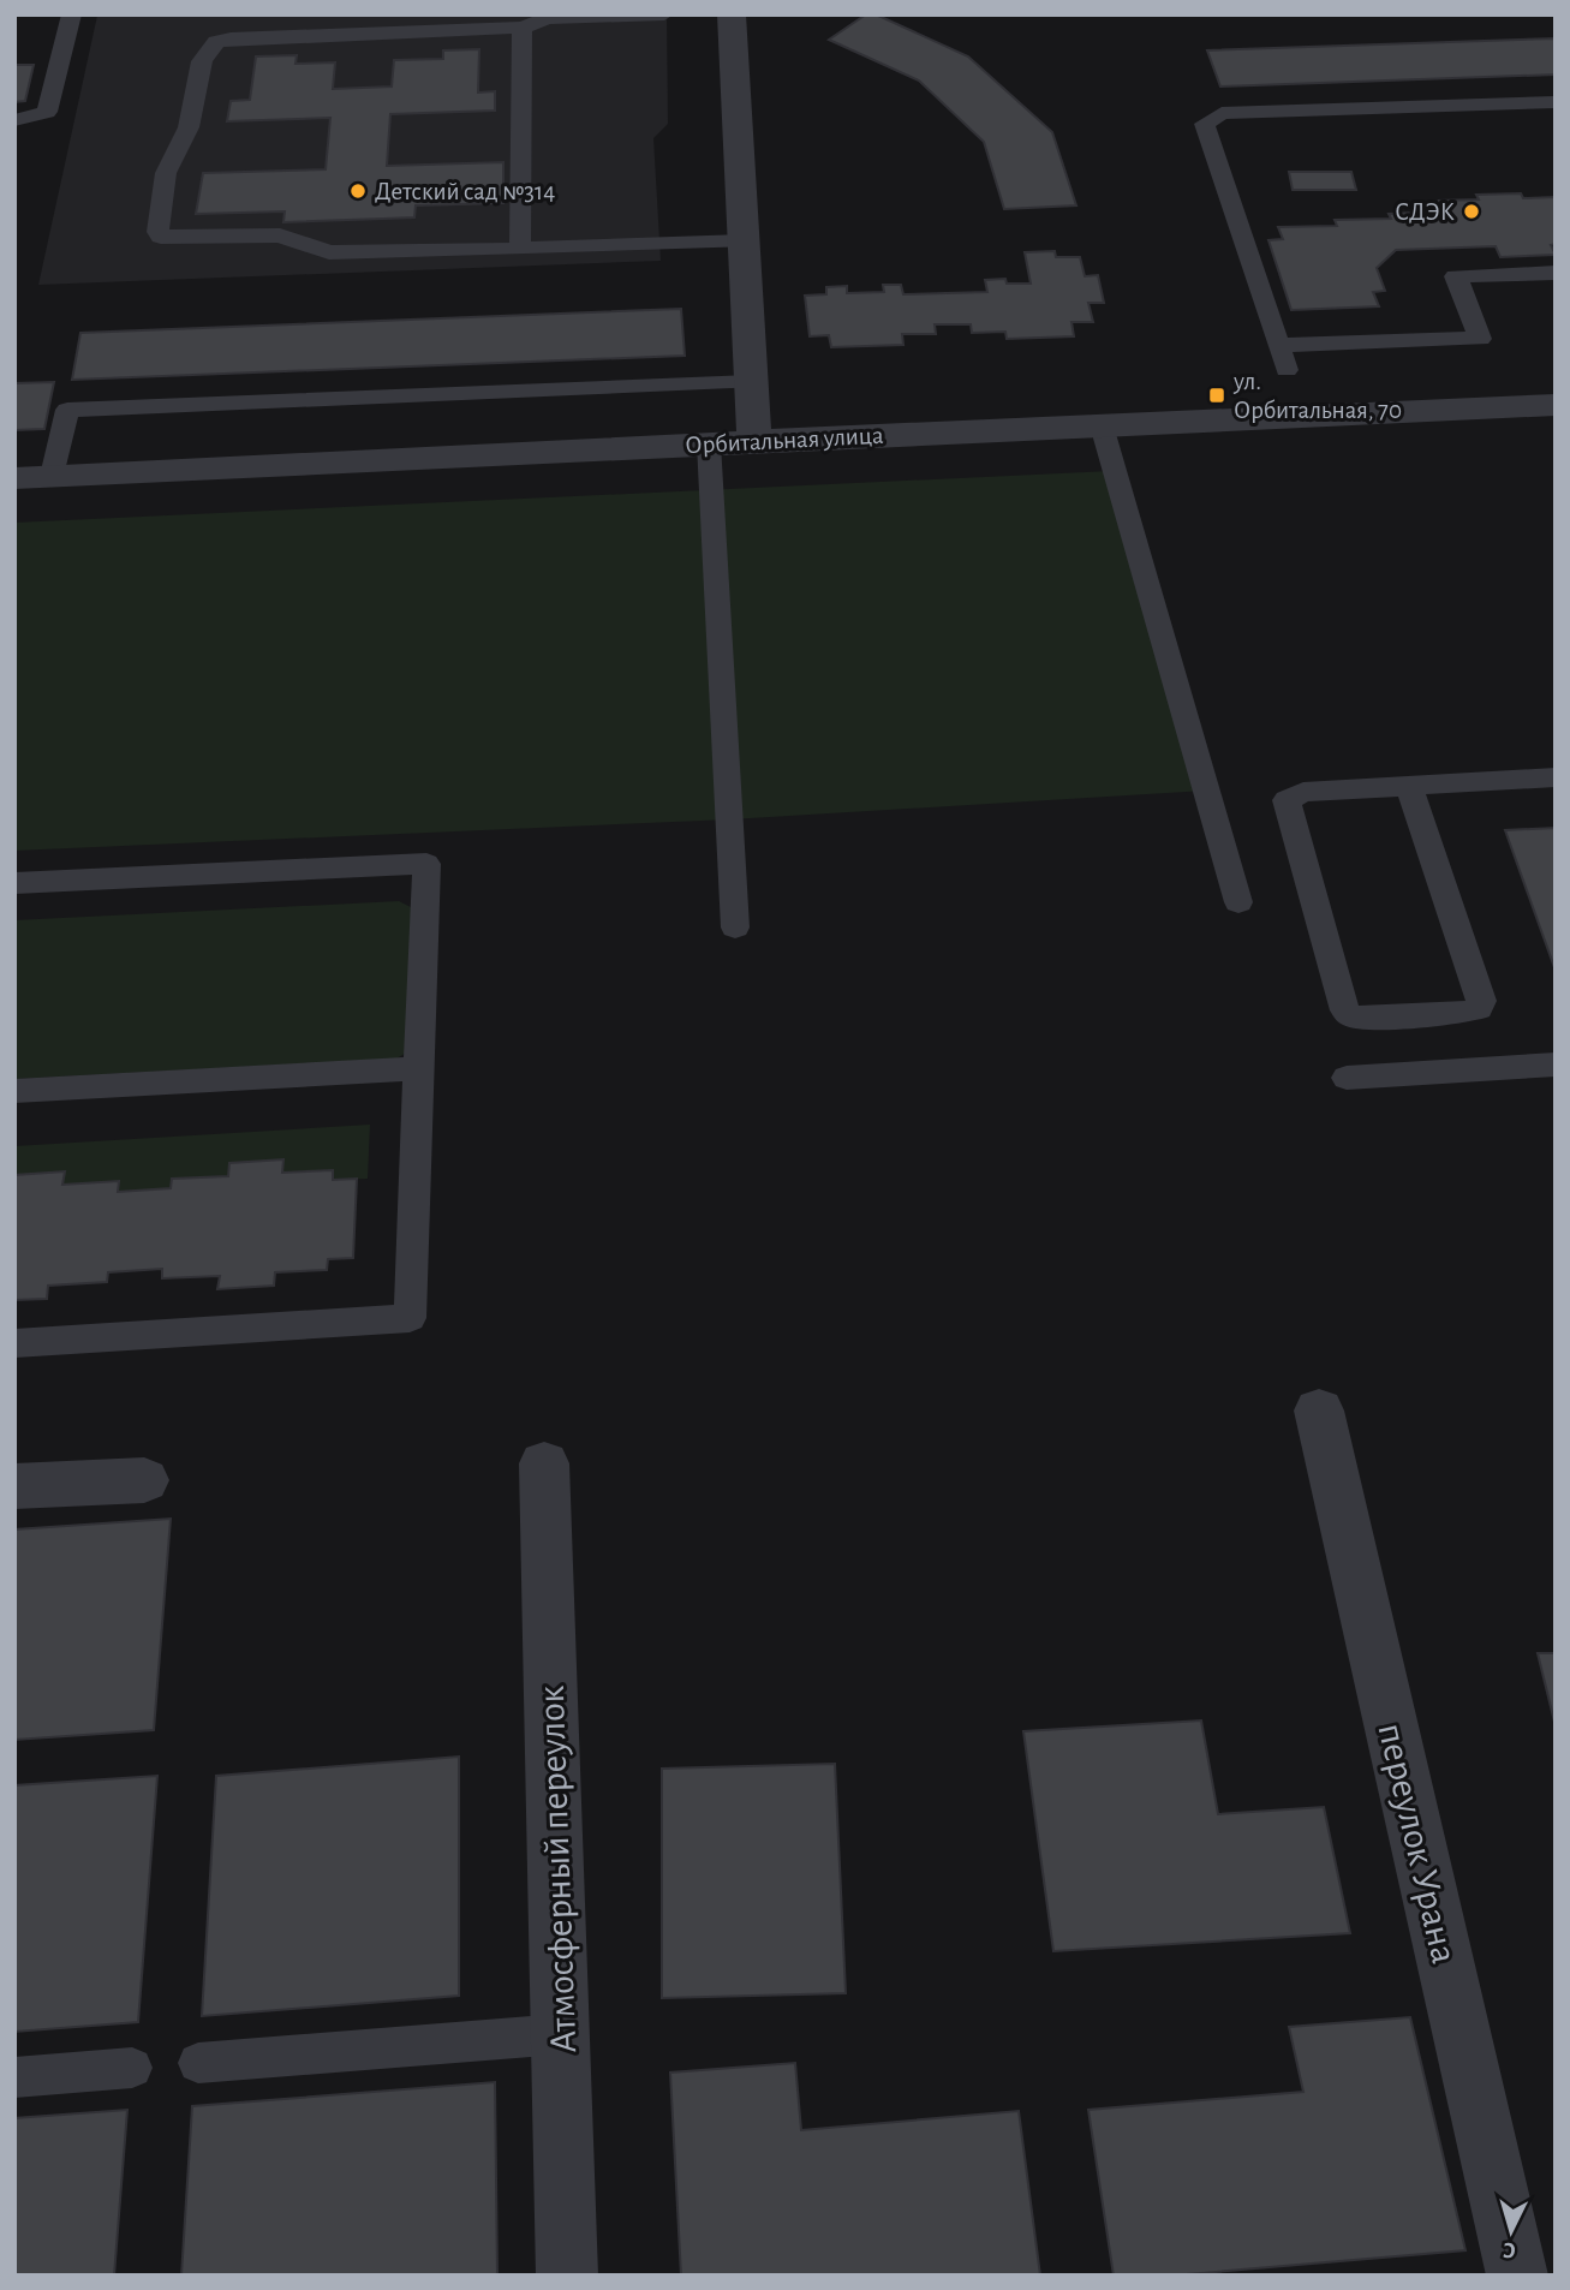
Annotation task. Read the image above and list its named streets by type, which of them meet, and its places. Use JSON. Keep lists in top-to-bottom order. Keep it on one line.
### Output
{"streets":{"street":["Орбитальная улица","переулок Урана","Атмосферный переулок"]},"places":{"other":["Детский сад №314","СДЭК"],"transit":["ул. Орбитальная, 70"]},"north":"bottom"}
